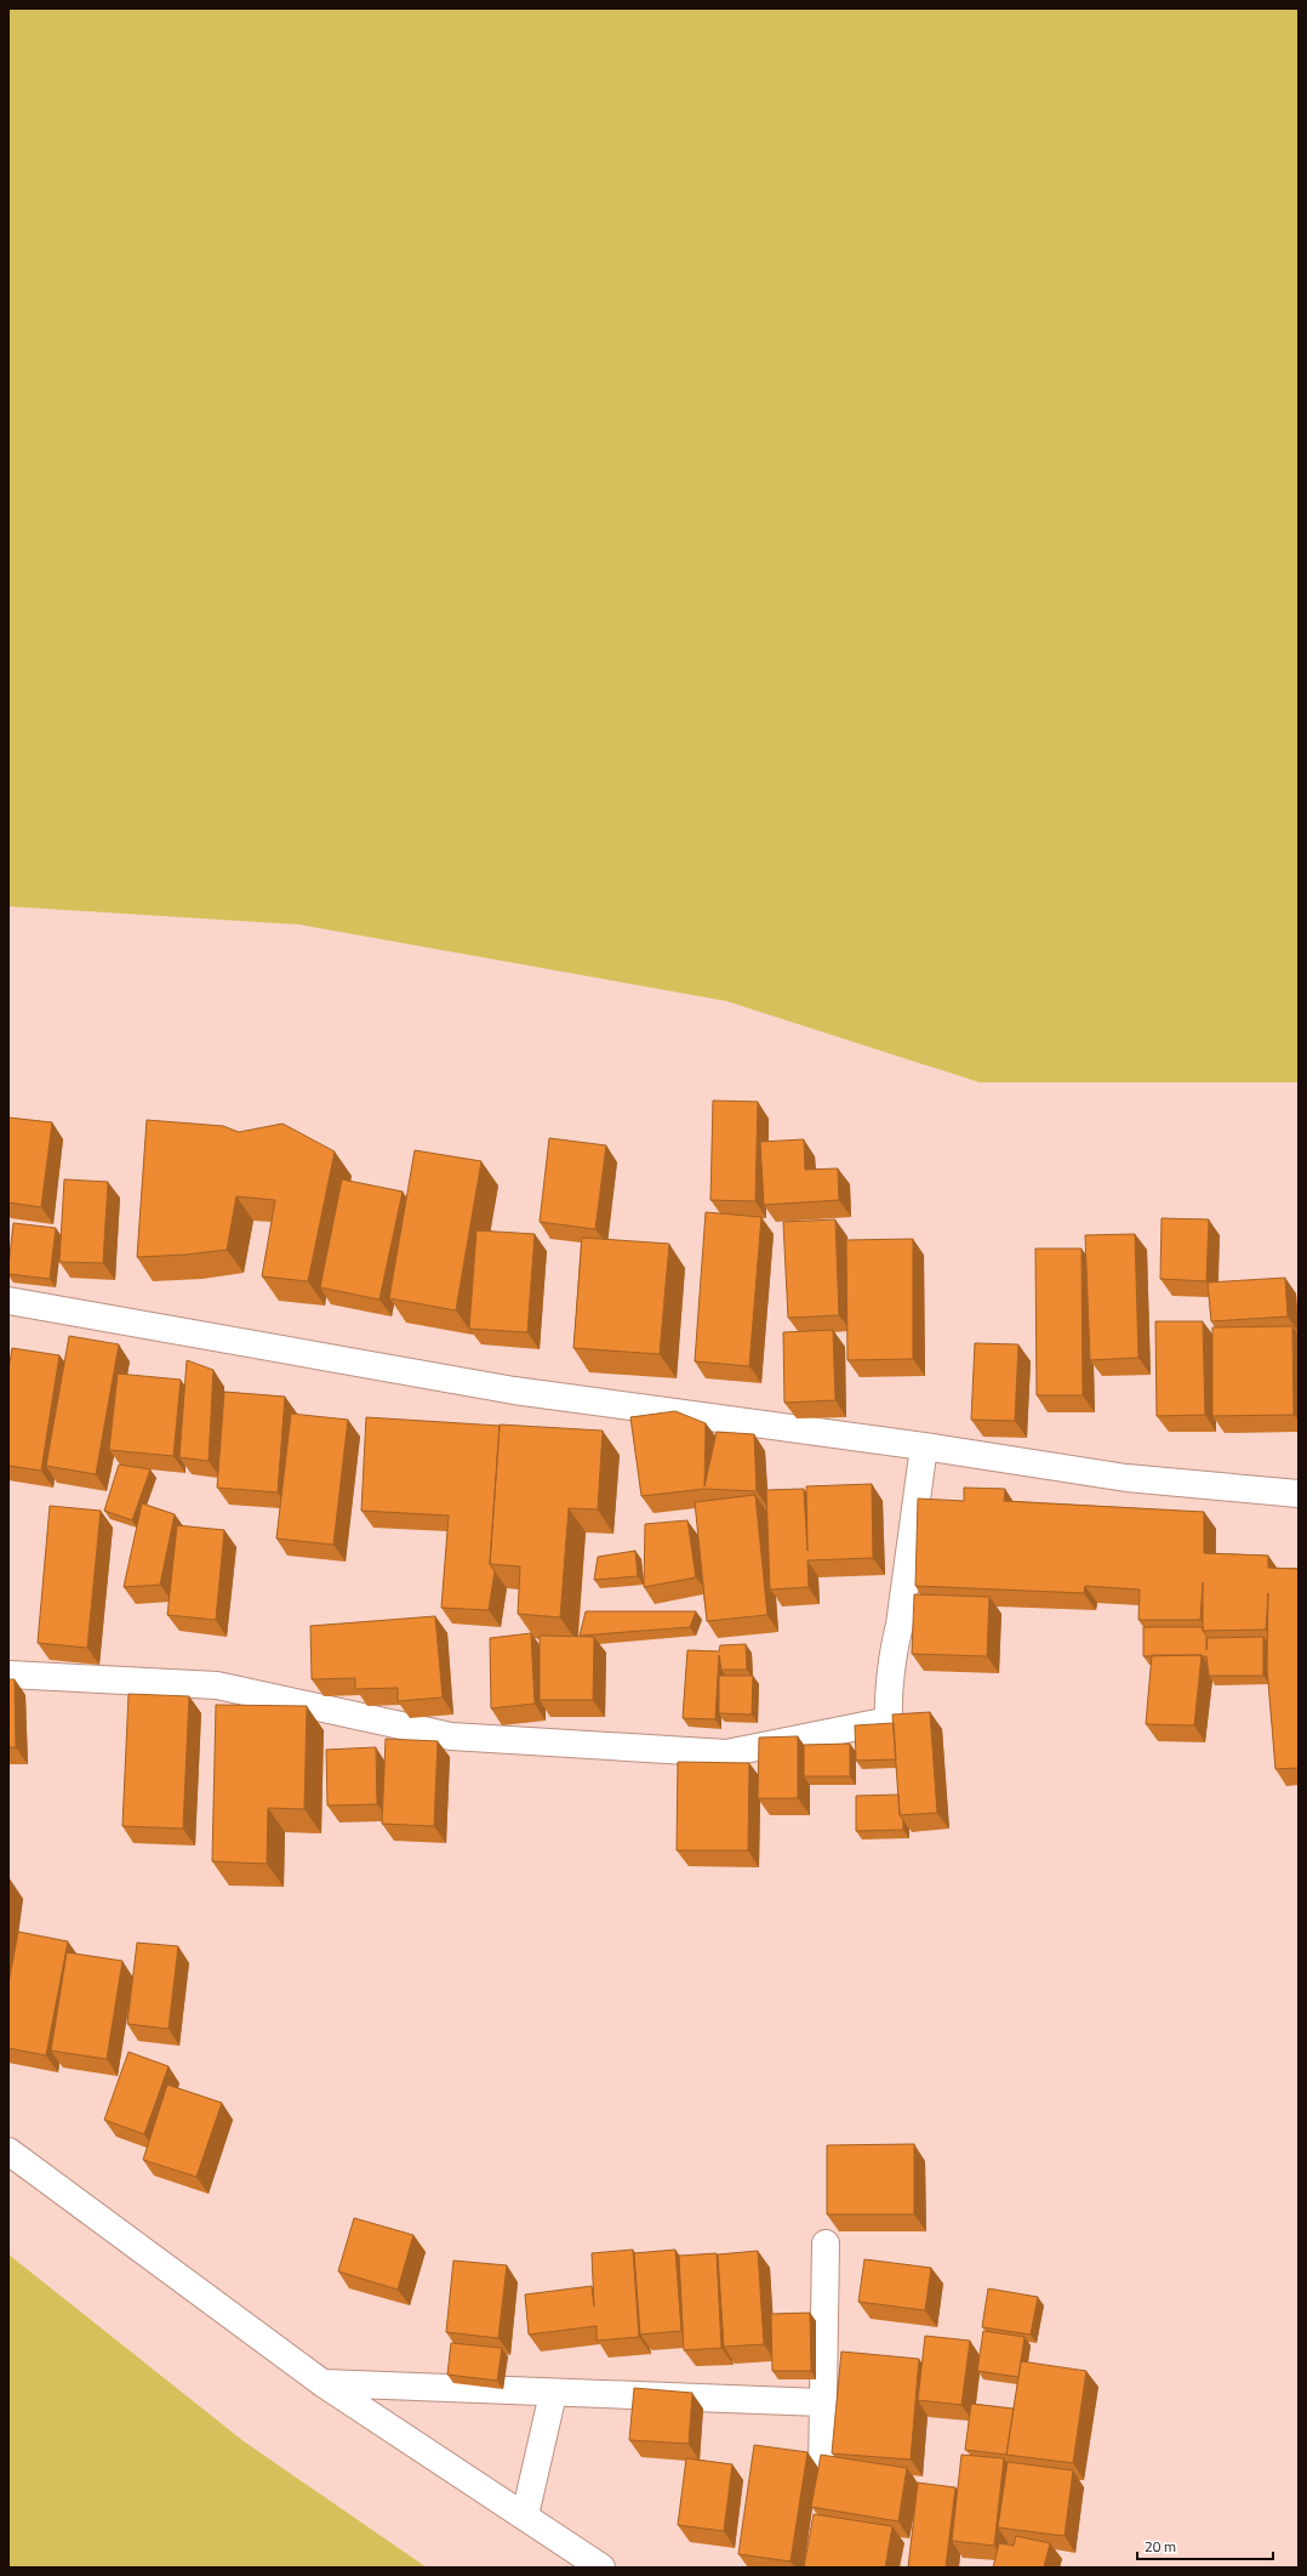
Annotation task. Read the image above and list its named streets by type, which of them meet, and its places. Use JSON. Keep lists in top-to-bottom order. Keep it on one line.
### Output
{"scale_bar":"20 m"}
